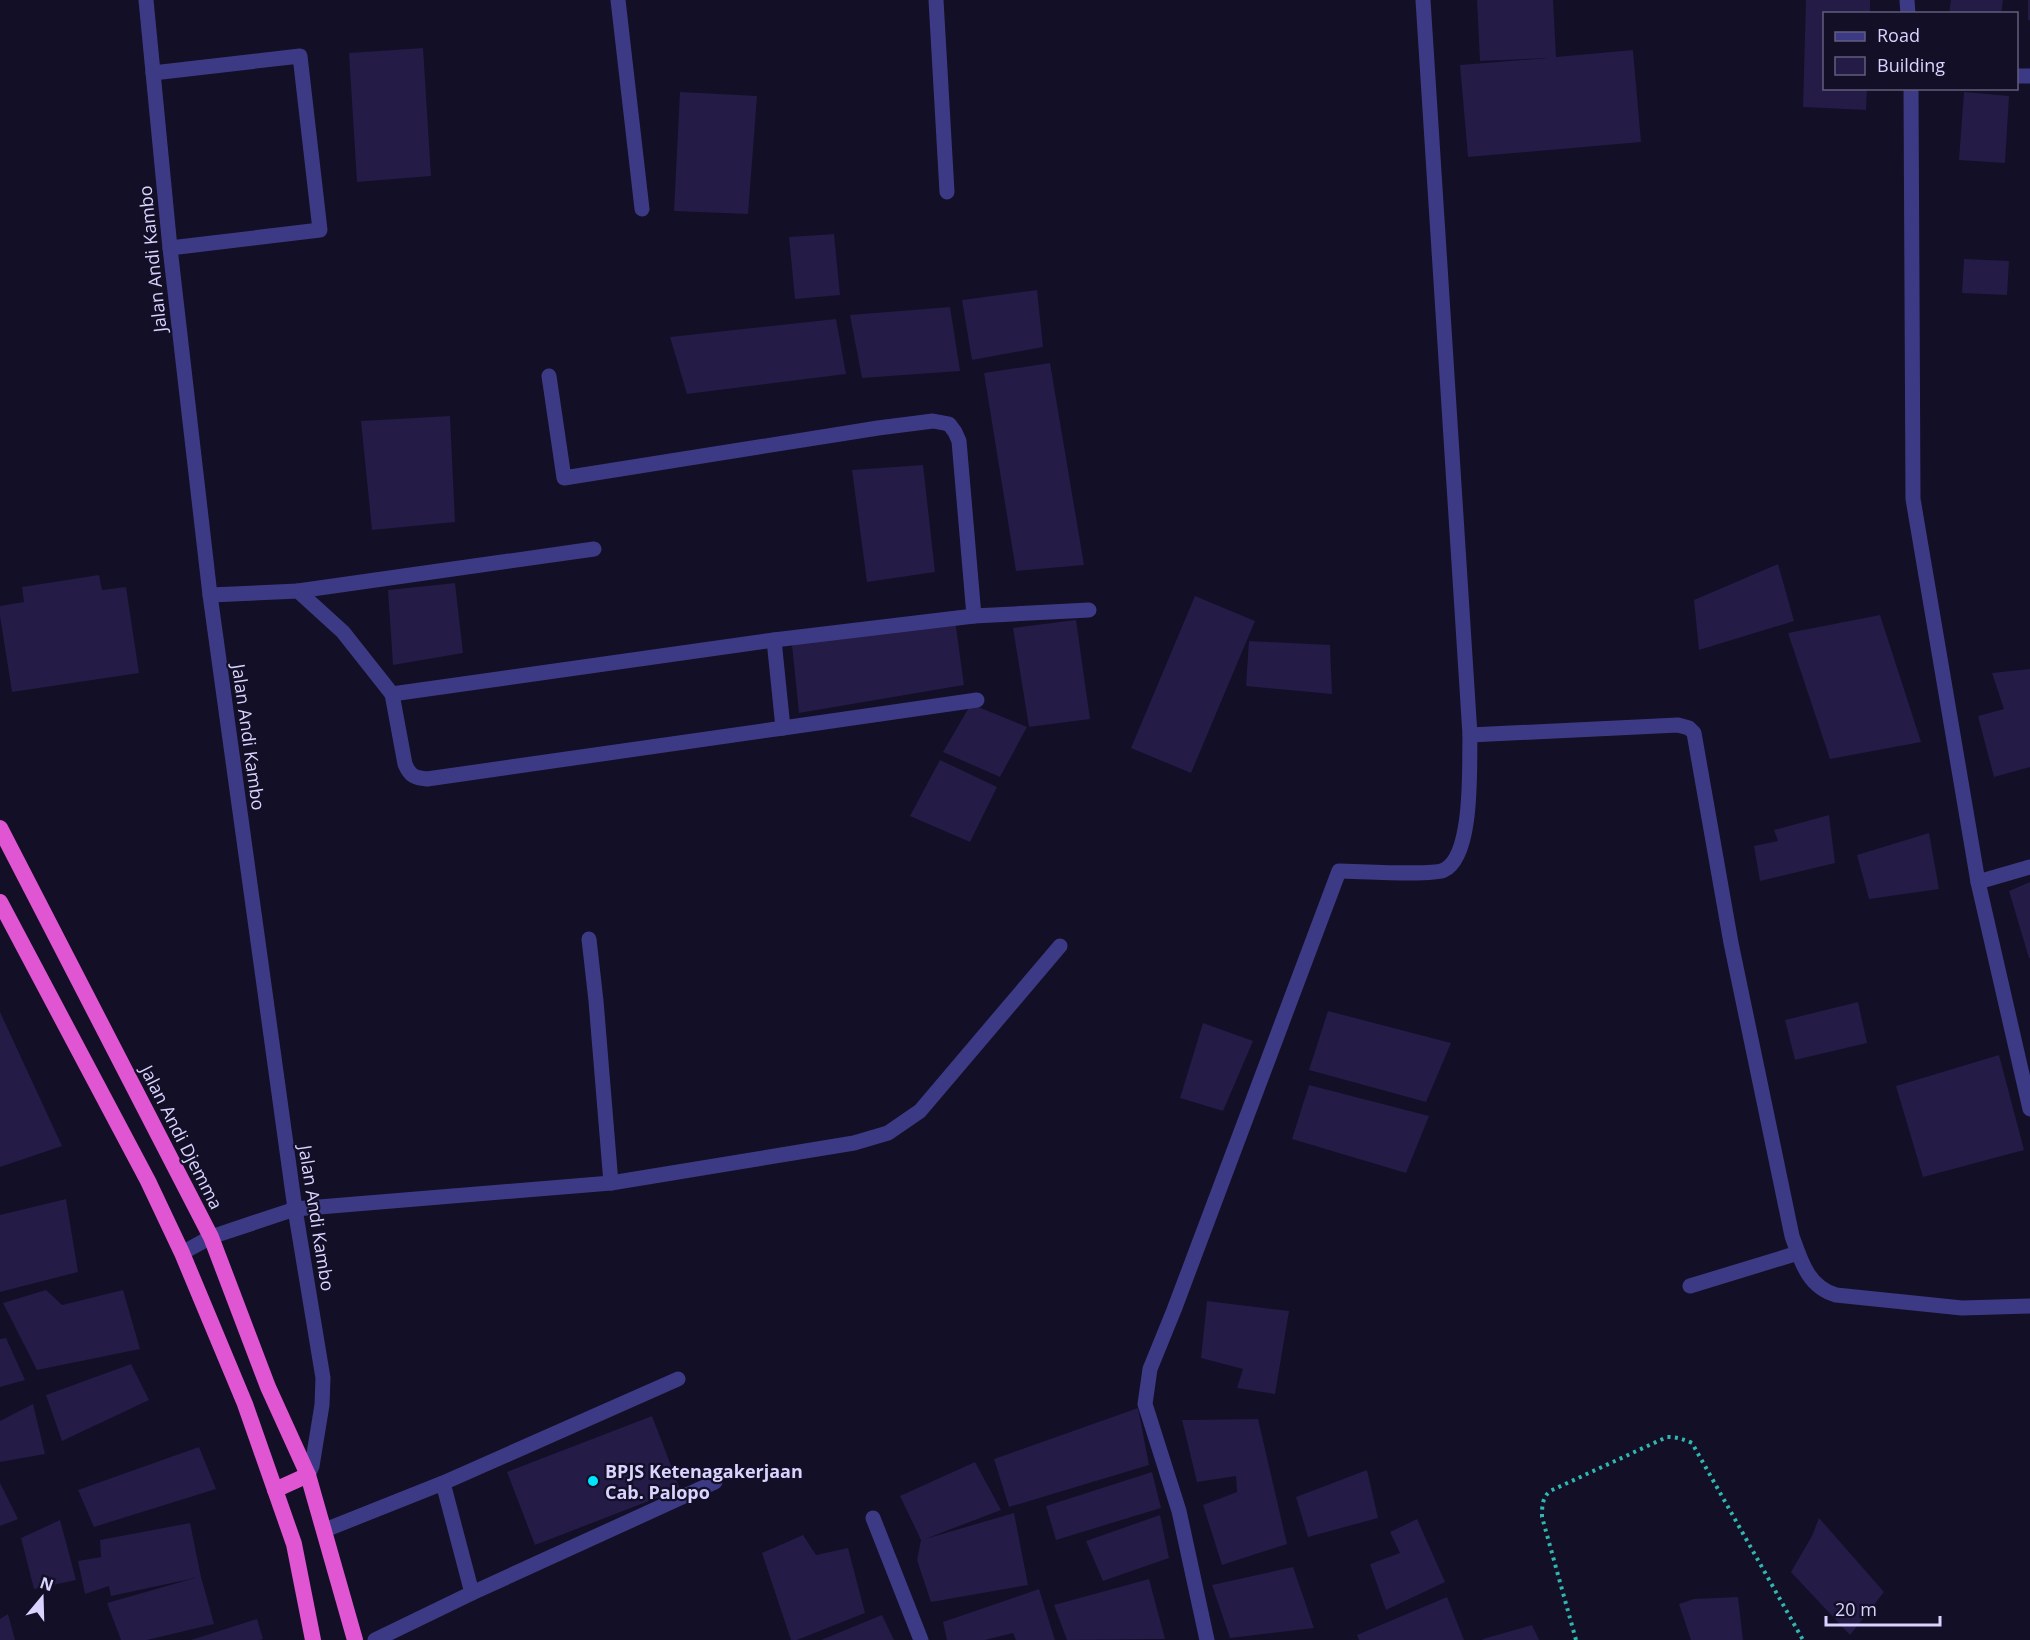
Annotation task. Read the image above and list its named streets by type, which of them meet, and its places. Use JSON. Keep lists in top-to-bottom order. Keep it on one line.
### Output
{"streets":{"highway":["Jalan Andi Djemma"],"street":["Jalan Andi Kambo"]},"crossings":[["Jalan Andi Kambo","Jalan Andi Djemma"]],"places":["BPJS Ketenagakerjaan Cab. Palopo"],"legend":["Road","Building"],"scale_bar":"20 m","north":"top"}
